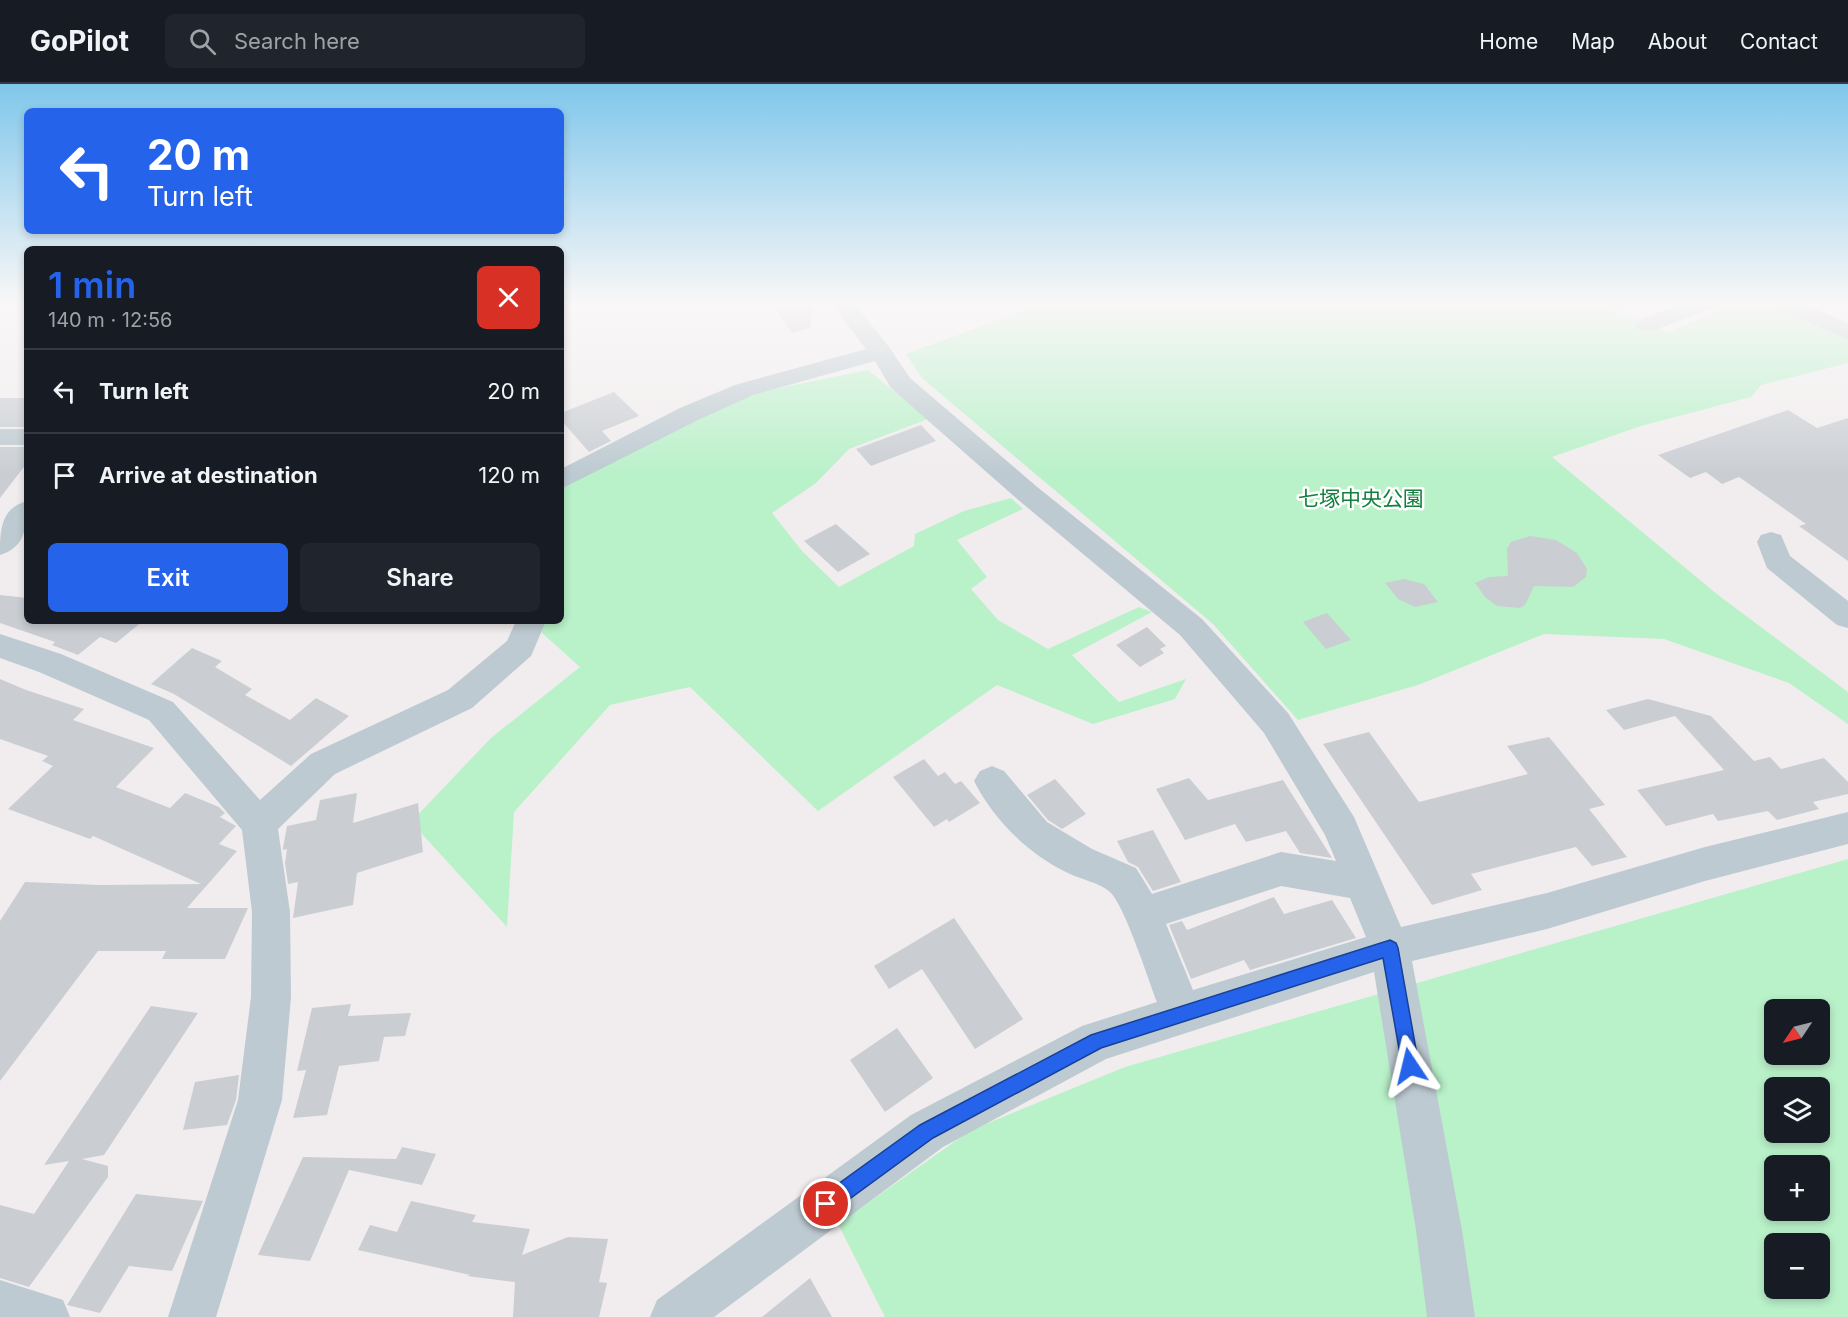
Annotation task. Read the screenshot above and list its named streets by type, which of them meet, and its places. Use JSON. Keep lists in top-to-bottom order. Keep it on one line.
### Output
{"parks":["七塚中央公園"],"north":"bottom left","page":{"header":"GoPilot","search":"Search here","nav":["Home","Map","About","Contact"],"turn":["20 m","Turn left"],"heading":["1 min","140 m · 12:56"],"list":[{"name":"Turn left","value":"20 m"},{"name":"Arrive at destination","value":"120 m"}],"buttons":["Exit","Share"],"map_buttons":["+","−"]}}
